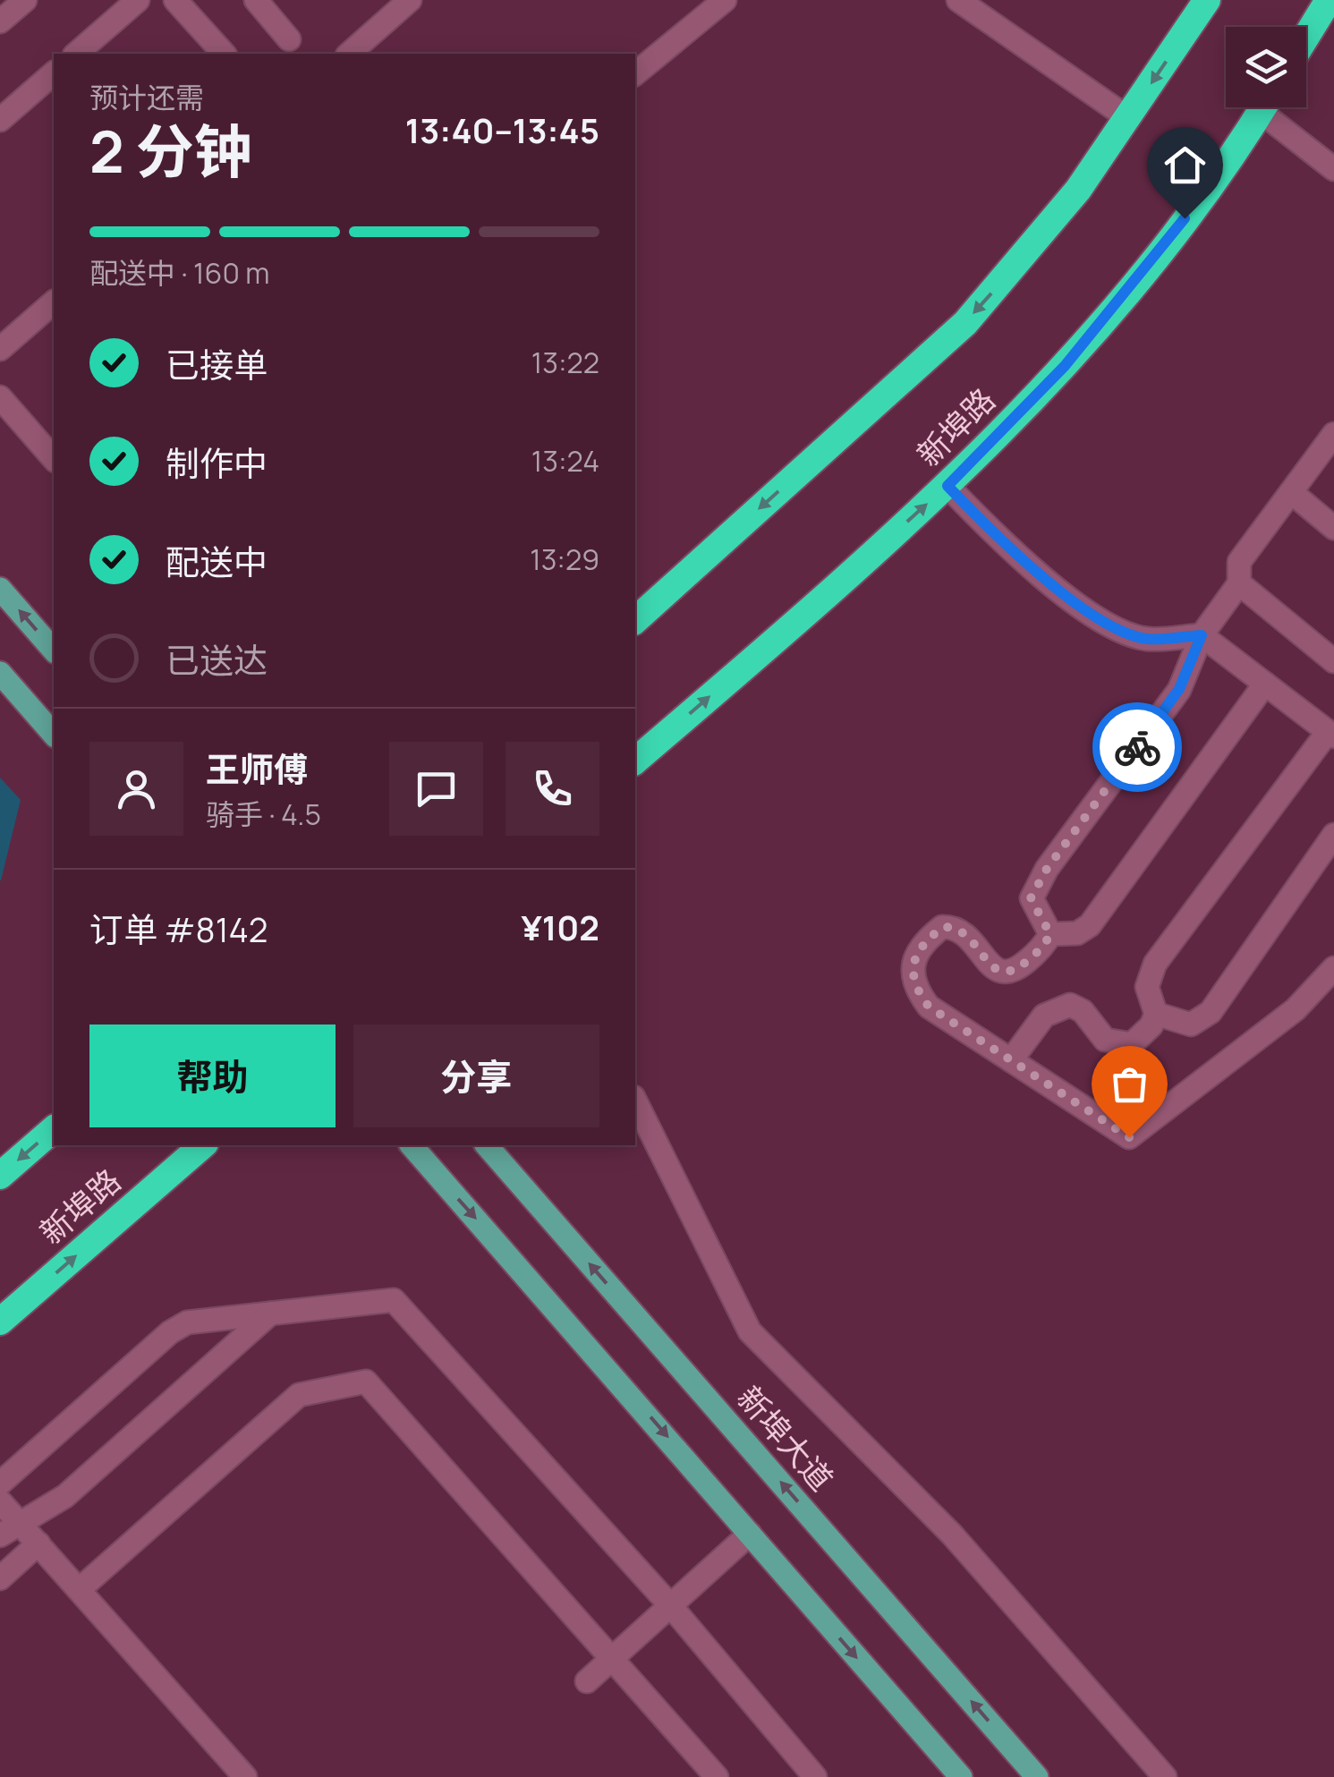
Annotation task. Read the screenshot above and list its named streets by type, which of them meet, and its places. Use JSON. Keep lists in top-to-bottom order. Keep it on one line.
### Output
{"streets":{"highway":["新埠路"],"main road":["新埠大道"]},"page":{"heading":["2 分钟","预计还需","13:40–13:45"],"panel":["王师傅","骑手 · 4.5","订单 #8142","¥102"],"bar":"配送中 · 160 m","list":[["已接单","13:22"],["制作中","13:24"],["配送中","13:29"],"已送达"],"buttons":["帮助","分享"]}}
